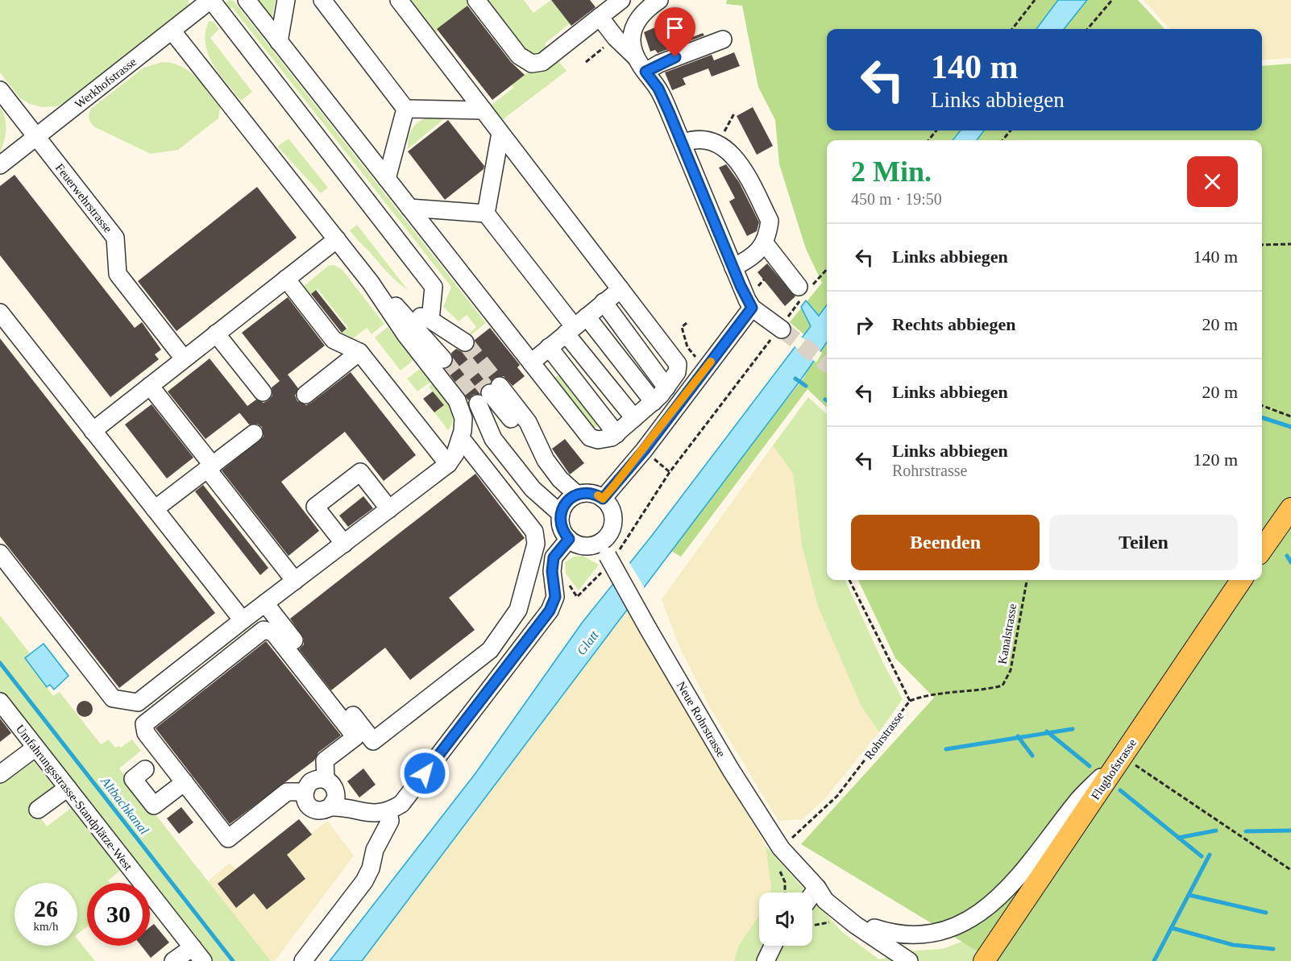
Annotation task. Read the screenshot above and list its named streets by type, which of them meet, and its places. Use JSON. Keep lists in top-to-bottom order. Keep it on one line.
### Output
{"streets":{"main road":["Flughofstrasse"],"street":["Werkhofstrasse","Feuerwehrstrasse","Neue Rohrstrasse","Umfahrungsstrasse-Standplätze-West"],"path":["Kanalstrasse","Rohrstrasse"]},"crossings":[["Werkhofstrasse","Feuerwehrstrasse"],["Kanalstrasse","Rohrstrasse"],["Neue Rohrstrasse","Rohrstrasse"],["Neue Rohrstrasse","Flughofstrasse"]],"water":["Glatt","Altbachkanal"],"page":{"turn":["140 m","Links abbiegen"],"heading":["2 Min.","450 m · 19:50"],"list":[{"name":"Links abbiegen","value":"140 m"},{"name":"Rechts abbiegen","value":"20 m"},{"name":"Links abbiegen","value":"20 m"},{"name":"Links abbiegen","note":"Rohrstrasse","value":"120 m"}],"buttons":["Beenden","Teilen"],"speed":"26 km/h","limit":"30"}}
